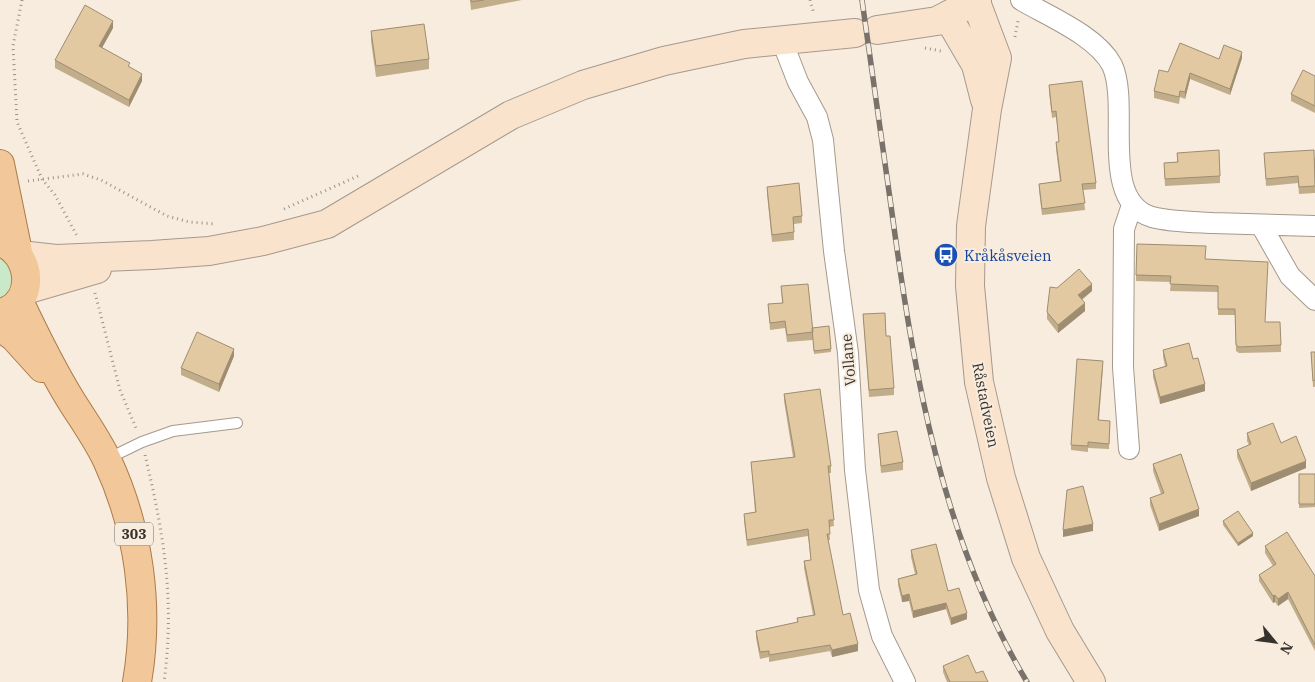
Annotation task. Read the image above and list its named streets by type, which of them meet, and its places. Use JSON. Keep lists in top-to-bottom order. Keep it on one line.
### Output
{"streets":{"main road":["Råstadveien","303"],"street":["Vollane"]},"places":{"bus stop":["Kråkåsveien"]},"north":"bottom right"}
